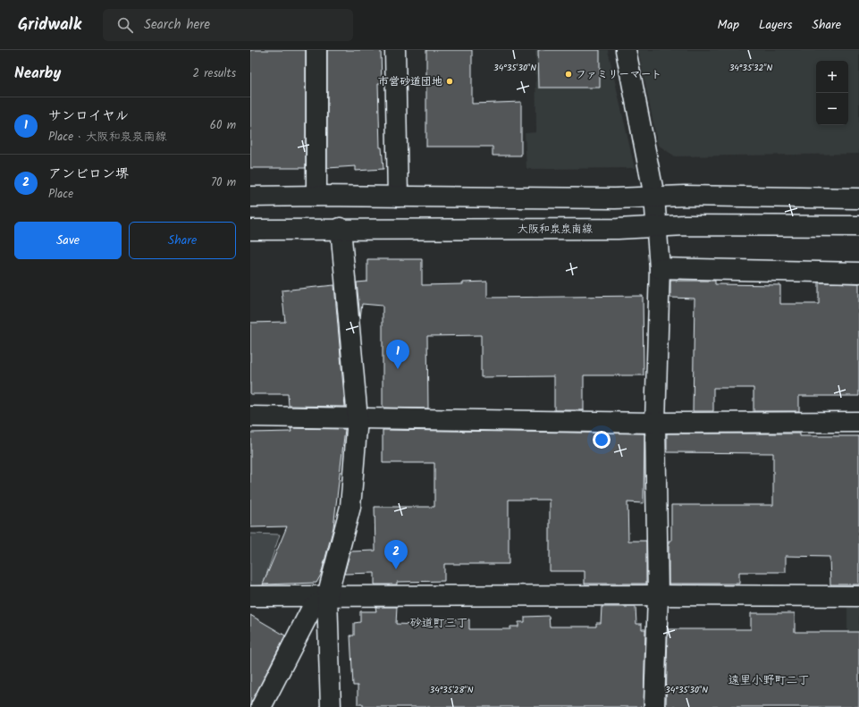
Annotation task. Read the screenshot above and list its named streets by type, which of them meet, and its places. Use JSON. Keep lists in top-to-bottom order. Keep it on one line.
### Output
{"streets":{"street":["大阪和泉泉南線"]},"districts":["砂道町三丁","遠里小野町二丁"],"places":["ファミリーマート","市営砂道団地"],"page":{"header":"Gridwalk","search":"Search here","nav":["Map","Layers","Share"],"heading":["Nearby","2 results"],"map_buttons":["+","−"],"list":[{"mark":"1","name":"サンロイヤル","note":"Place · 大阪和泉泉南線","value":"60 m"},{"mark":"2","name":"アンビロン堺","note":"Place","value":"70 m"}],"buttons":["Save","Share"],"pins":["1","2"]},"coordinates":["34°35'30\"N","34°35'32\"N","34°35'28\"N"]}
